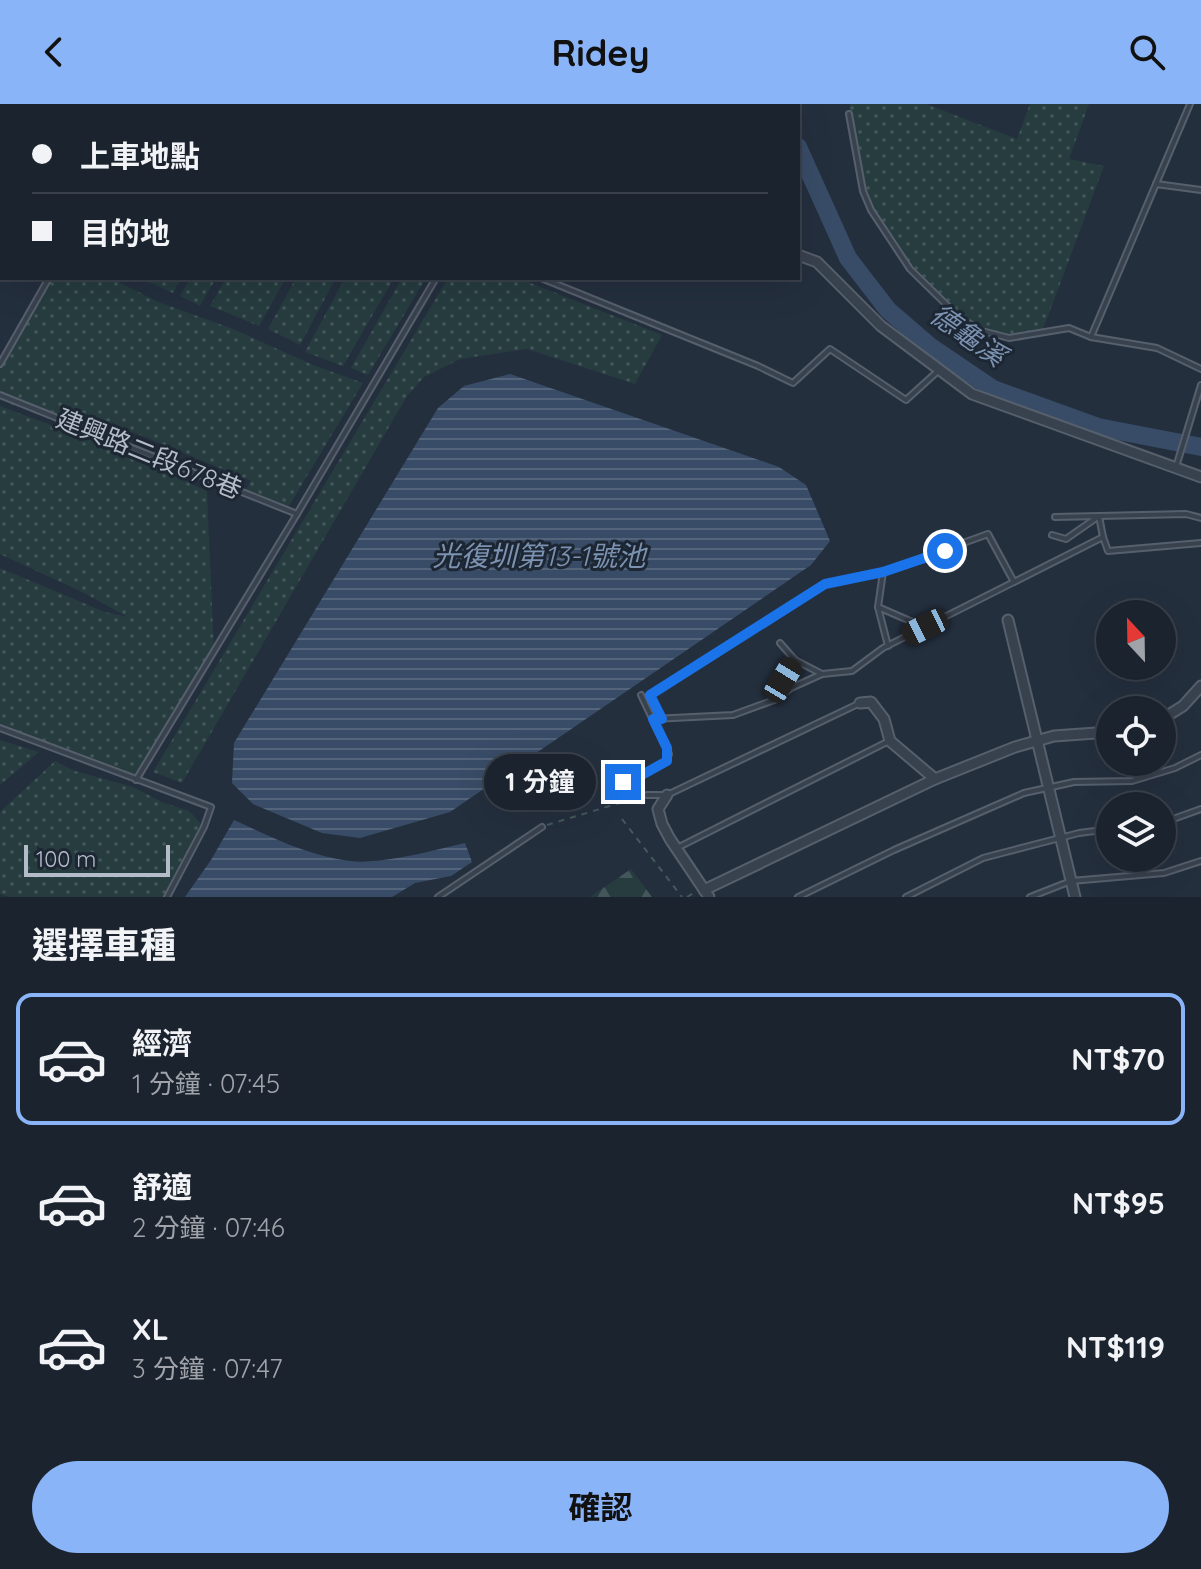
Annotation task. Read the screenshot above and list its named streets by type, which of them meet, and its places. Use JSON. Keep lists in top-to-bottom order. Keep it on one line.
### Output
{"streets":{"lane":["建興路二段678巷"]},"water":["德龜溪","光復圳第13-1號池"],"scale_bar":"100 m","north":"top","page":{"header":"Ridey","banner":["上車地點","目的地"],"bubble":"1 分鐘","scale":"100 m","heading":"選擇車種","list":[{"name":"經濟","note":"1 分鐘 · 07:45","value":"NT$70"},{"name":"舒適","note":"2 分鐘 · 07:46","value":"NT$95"},{"name":"XL","note":"3 分鐘 · 07:47","value":"NT$119"}],"buttons":"確認"}}
